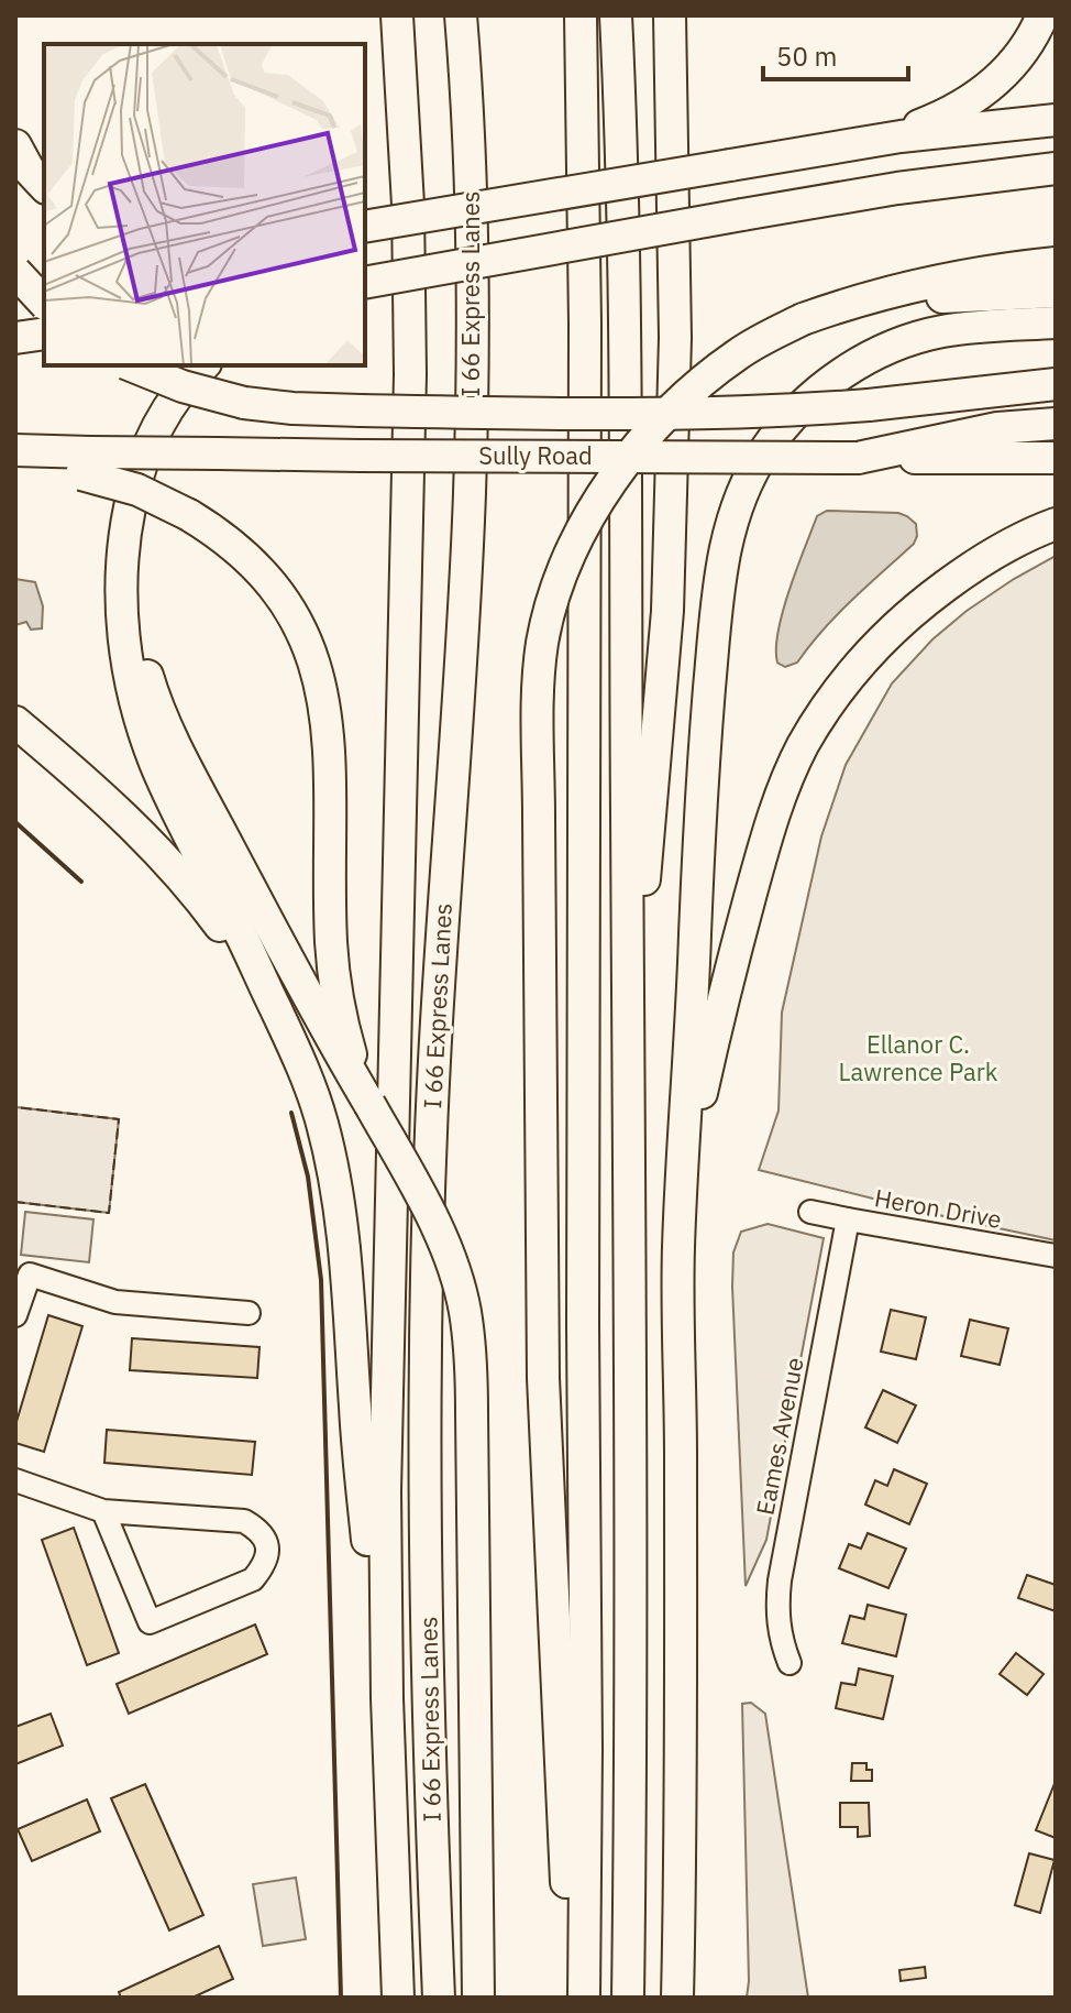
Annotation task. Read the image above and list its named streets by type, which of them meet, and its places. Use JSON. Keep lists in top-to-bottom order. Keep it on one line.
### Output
{"streets":{"highway":["I 66 Express Lanes","Sully Road"],"street":["Heron Drive","Eames Avenue"]},"crossings":[["Heron Drive","Eames Avenue"]],"parks":["Ellanor C. Lawrence Park"],"scale_bar":"50 m"}
